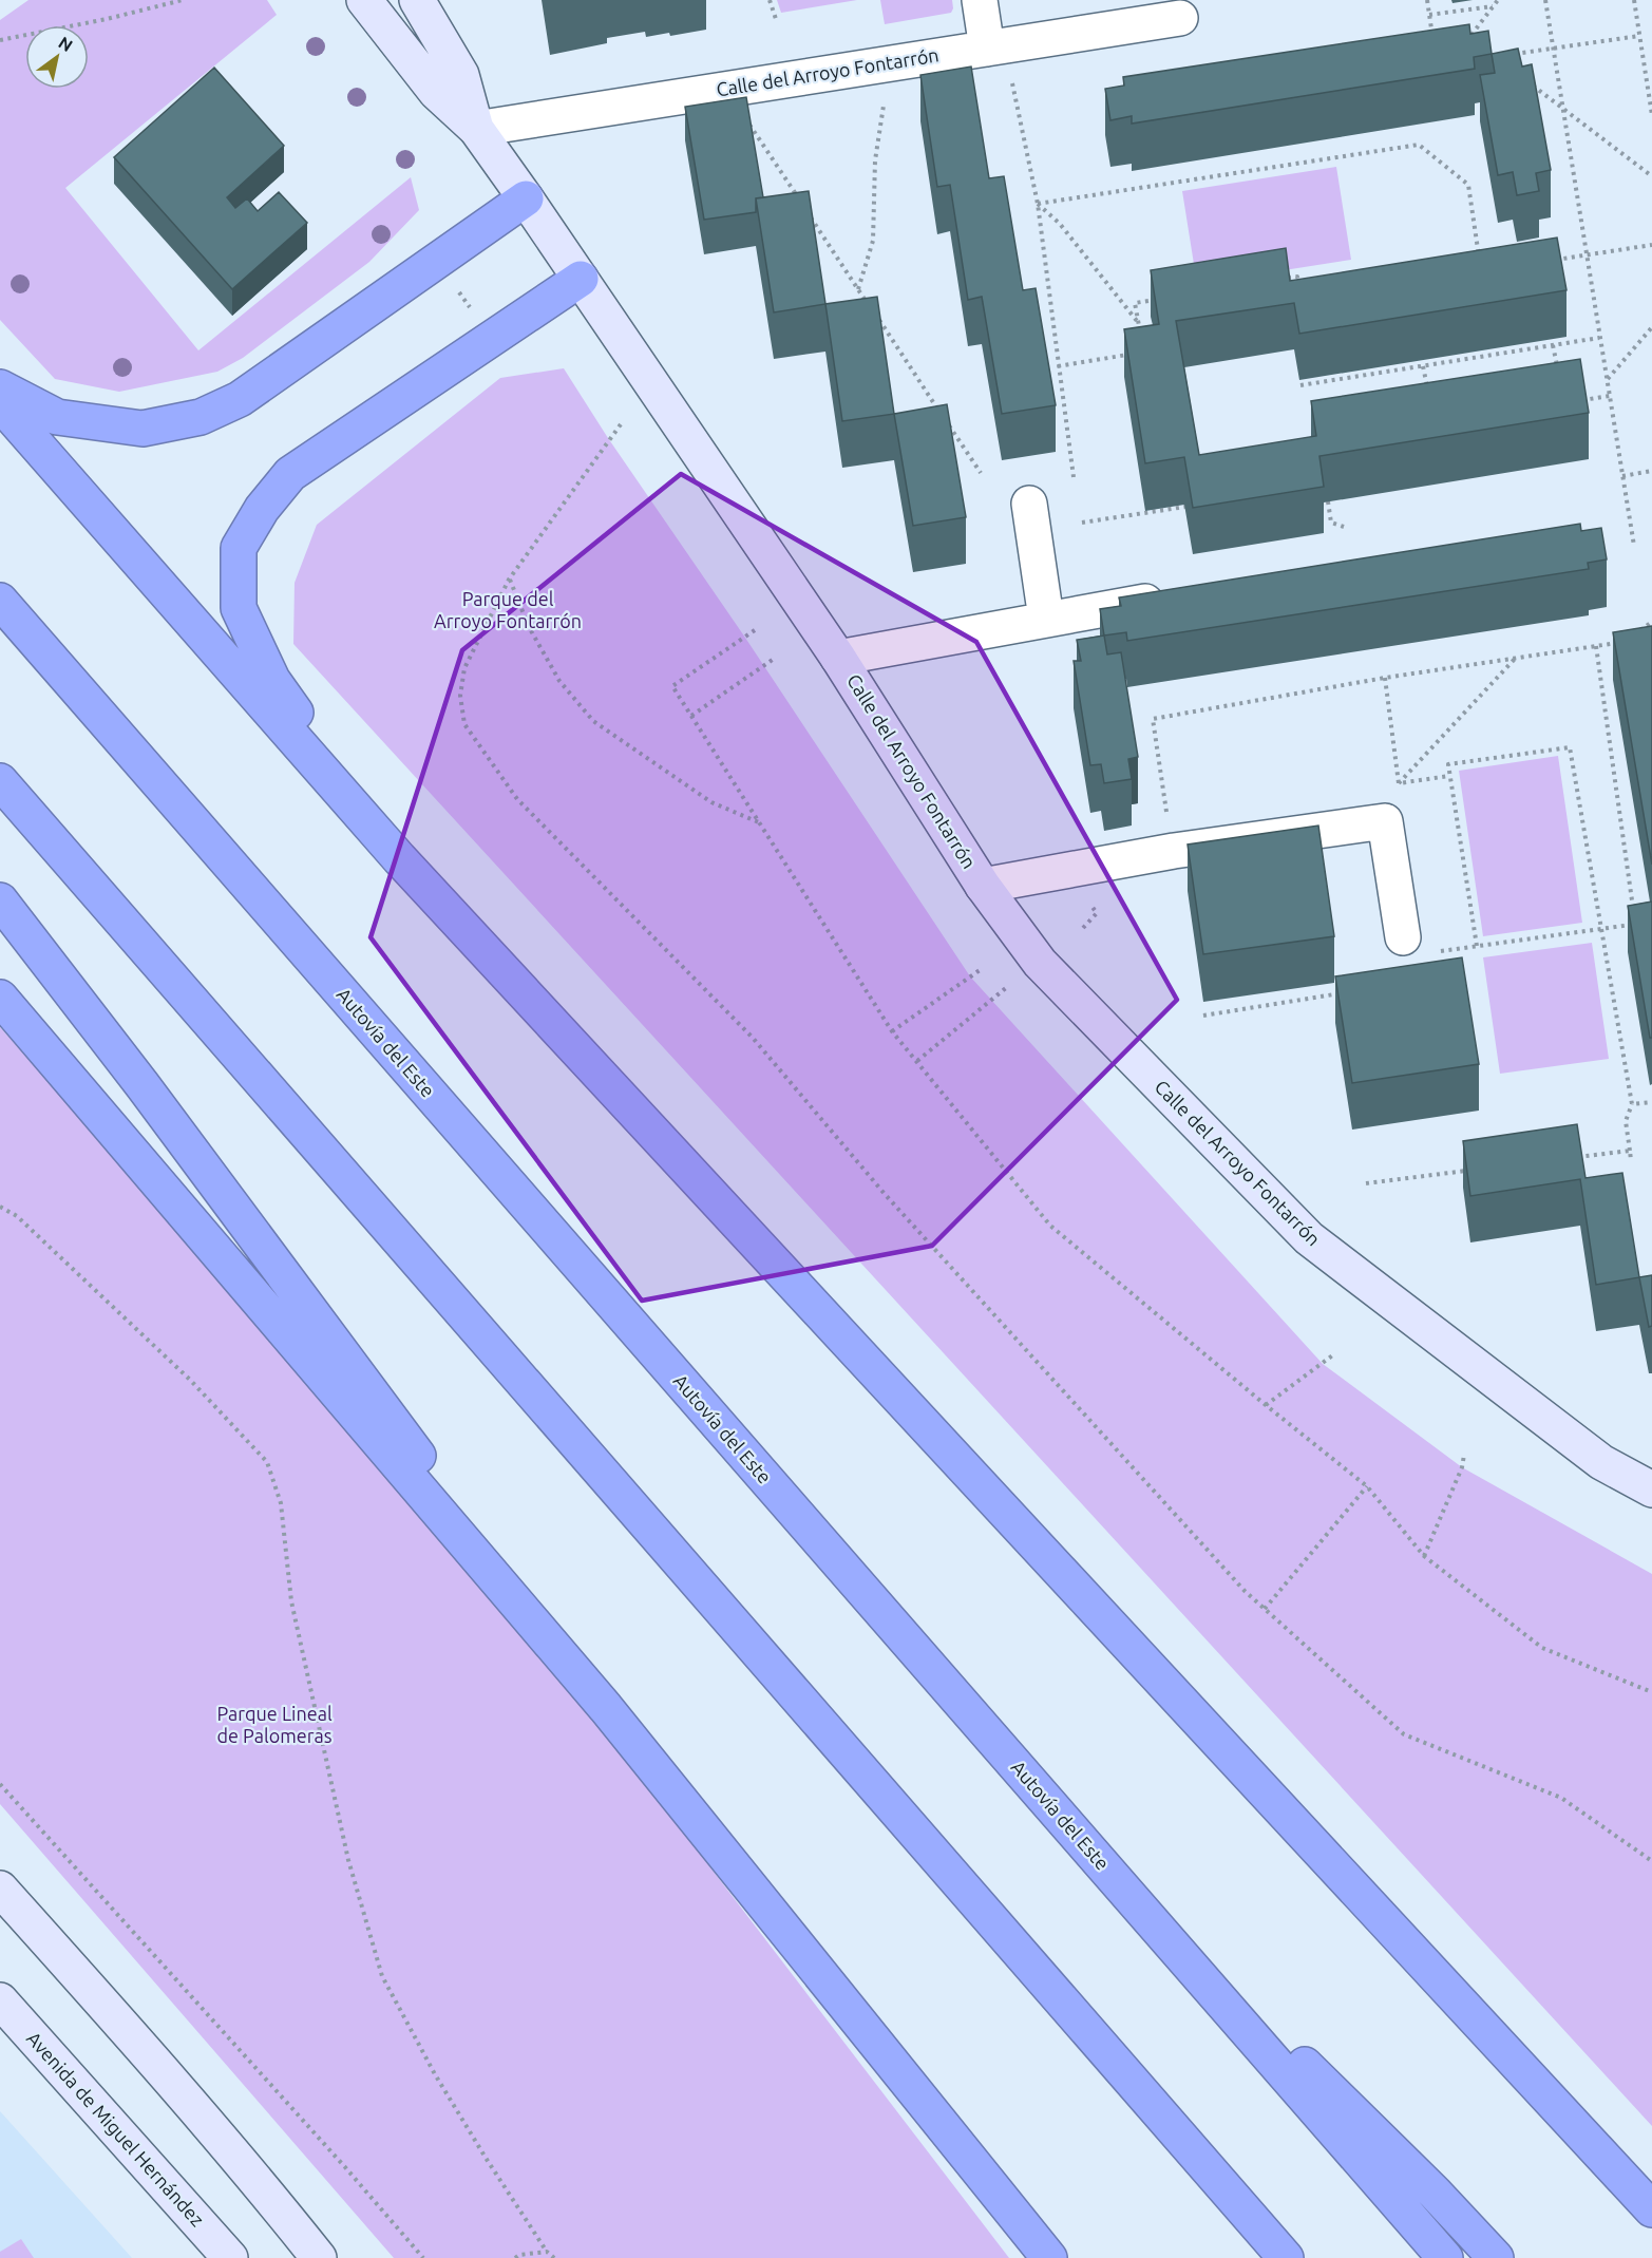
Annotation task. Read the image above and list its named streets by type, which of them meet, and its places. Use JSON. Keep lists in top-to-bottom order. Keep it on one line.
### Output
{"streets":{"highway":["Autovía del Este"],"street":["Calle del Arroyo Fontarrón","Avenida de Miguel Hernández"]},"parks":["Parque del Arroyo Fontarrón","Parque Lineal de Palomeras"],"north":"top right"}
